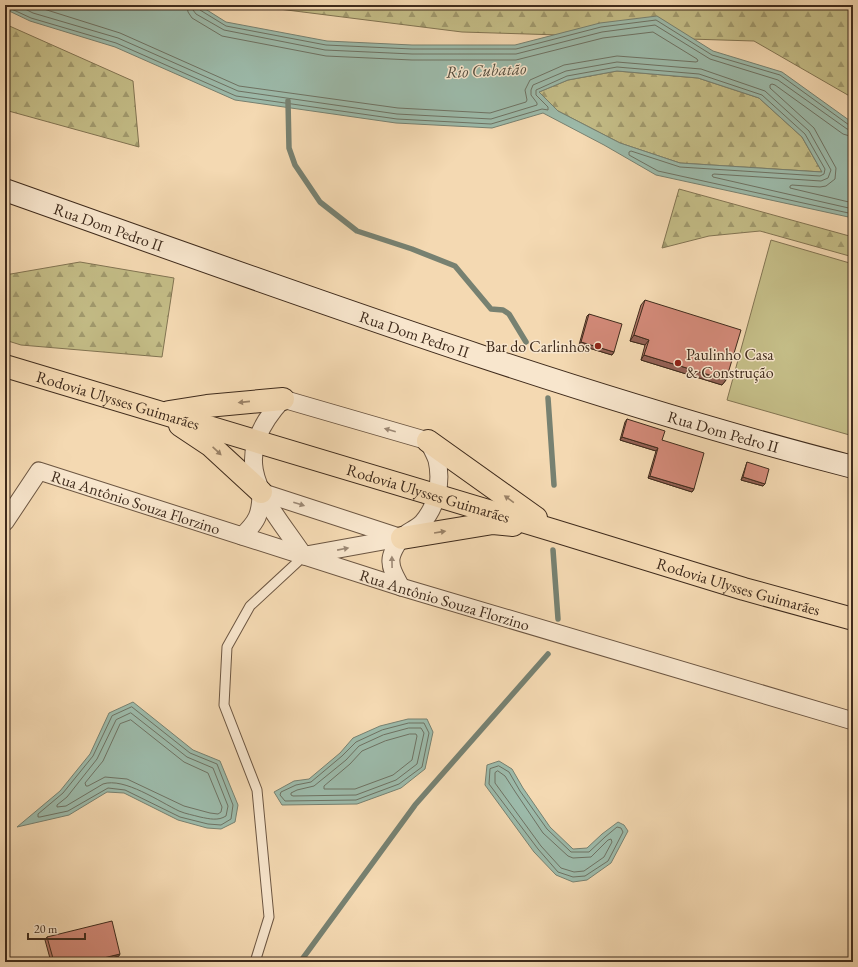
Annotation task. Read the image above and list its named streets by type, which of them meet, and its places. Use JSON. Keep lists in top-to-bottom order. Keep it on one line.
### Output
{"streets":{"highway":["Rodovia Ulysses Guimarães"],"main road":["Rua Dom Pedro II"],"street":["Rua Antônio Souza Florzino"]},"water":["Rio Cubatão"],"places":["Bar do Carlinhos","Paulinho Casa & Construção"],"scale_bar":"20 m"}
